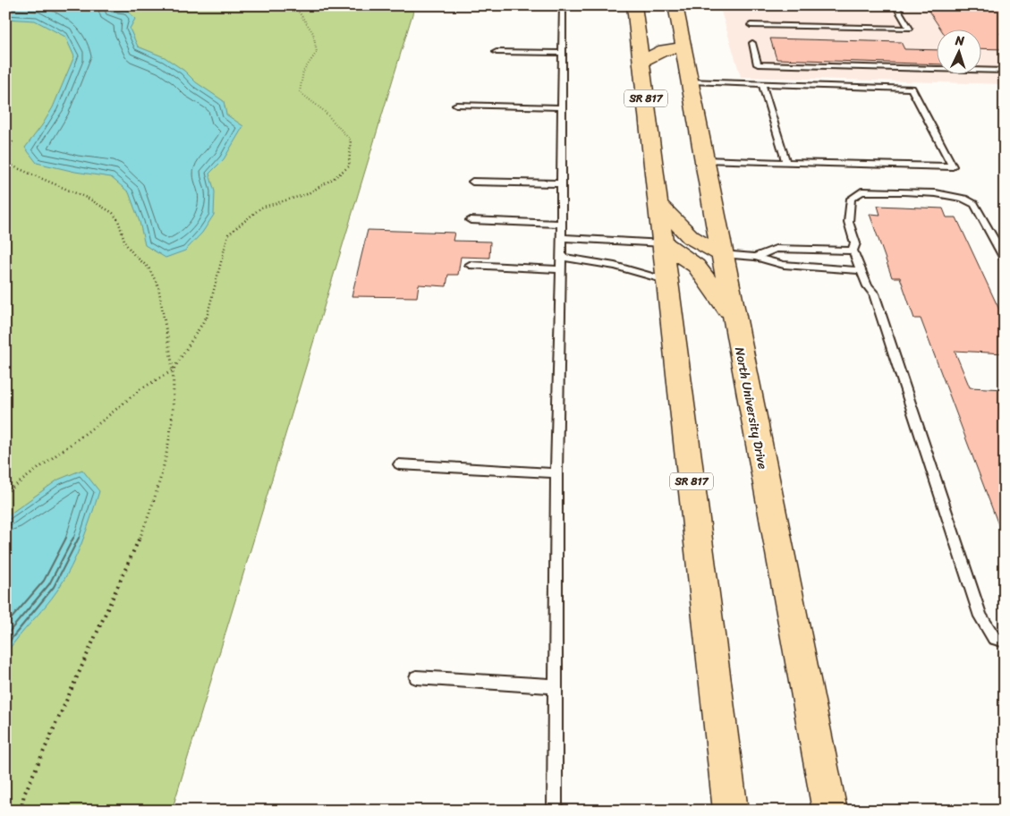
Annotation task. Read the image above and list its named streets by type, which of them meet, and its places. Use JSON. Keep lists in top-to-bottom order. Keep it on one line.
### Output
{"streets":{"main road":["SR 817","North University Drive"]},"north":"top"}
